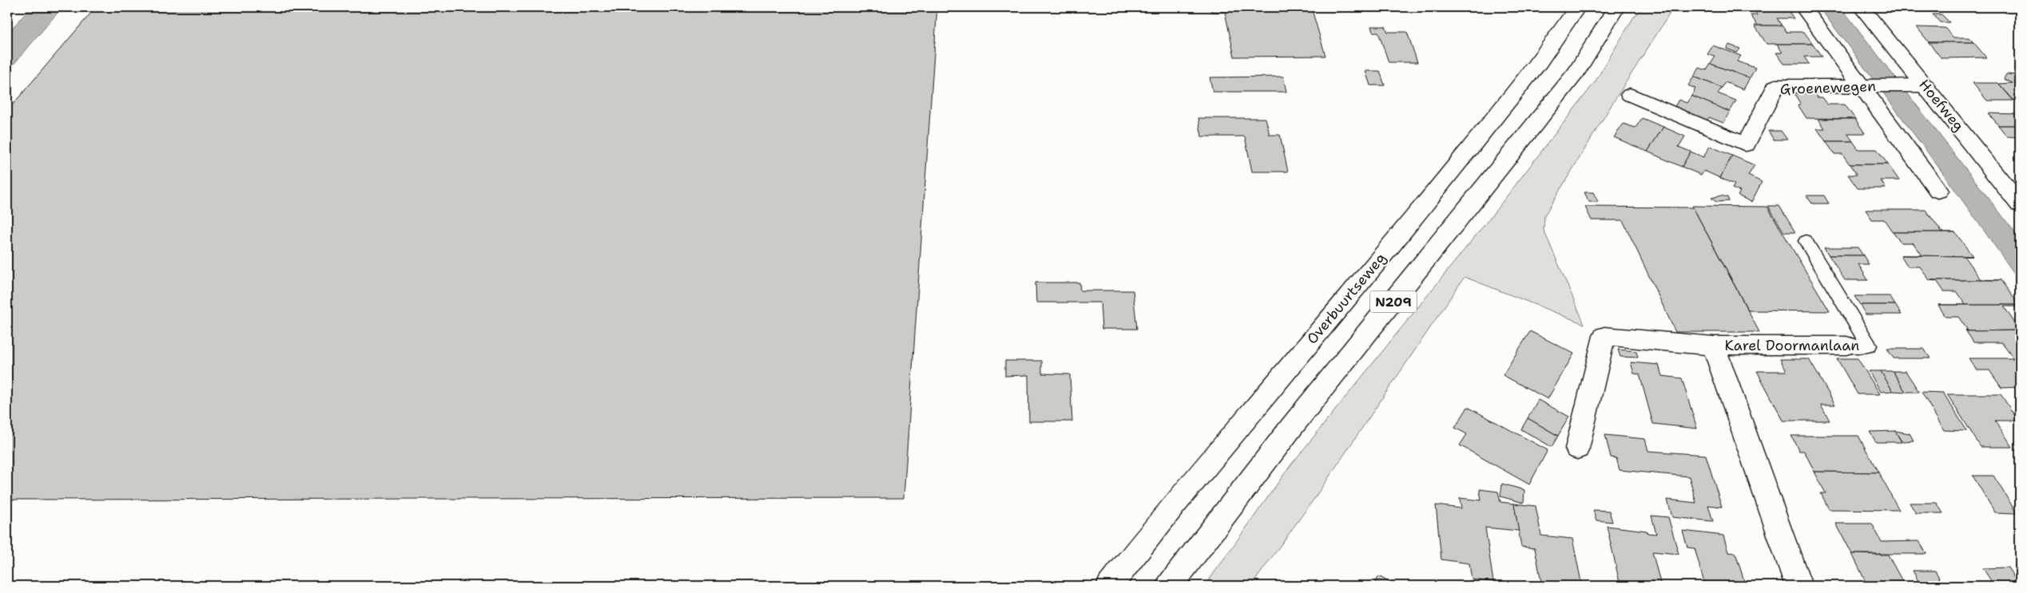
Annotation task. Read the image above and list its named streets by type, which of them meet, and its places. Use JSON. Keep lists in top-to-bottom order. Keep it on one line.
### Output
{"streets":{"street":["Groenewegen","Hoefweg","Overbuurtseweg","N209","Karel Doormanlaan"]},"crossings":[["Groenewegen","Hoefweg"]]}
